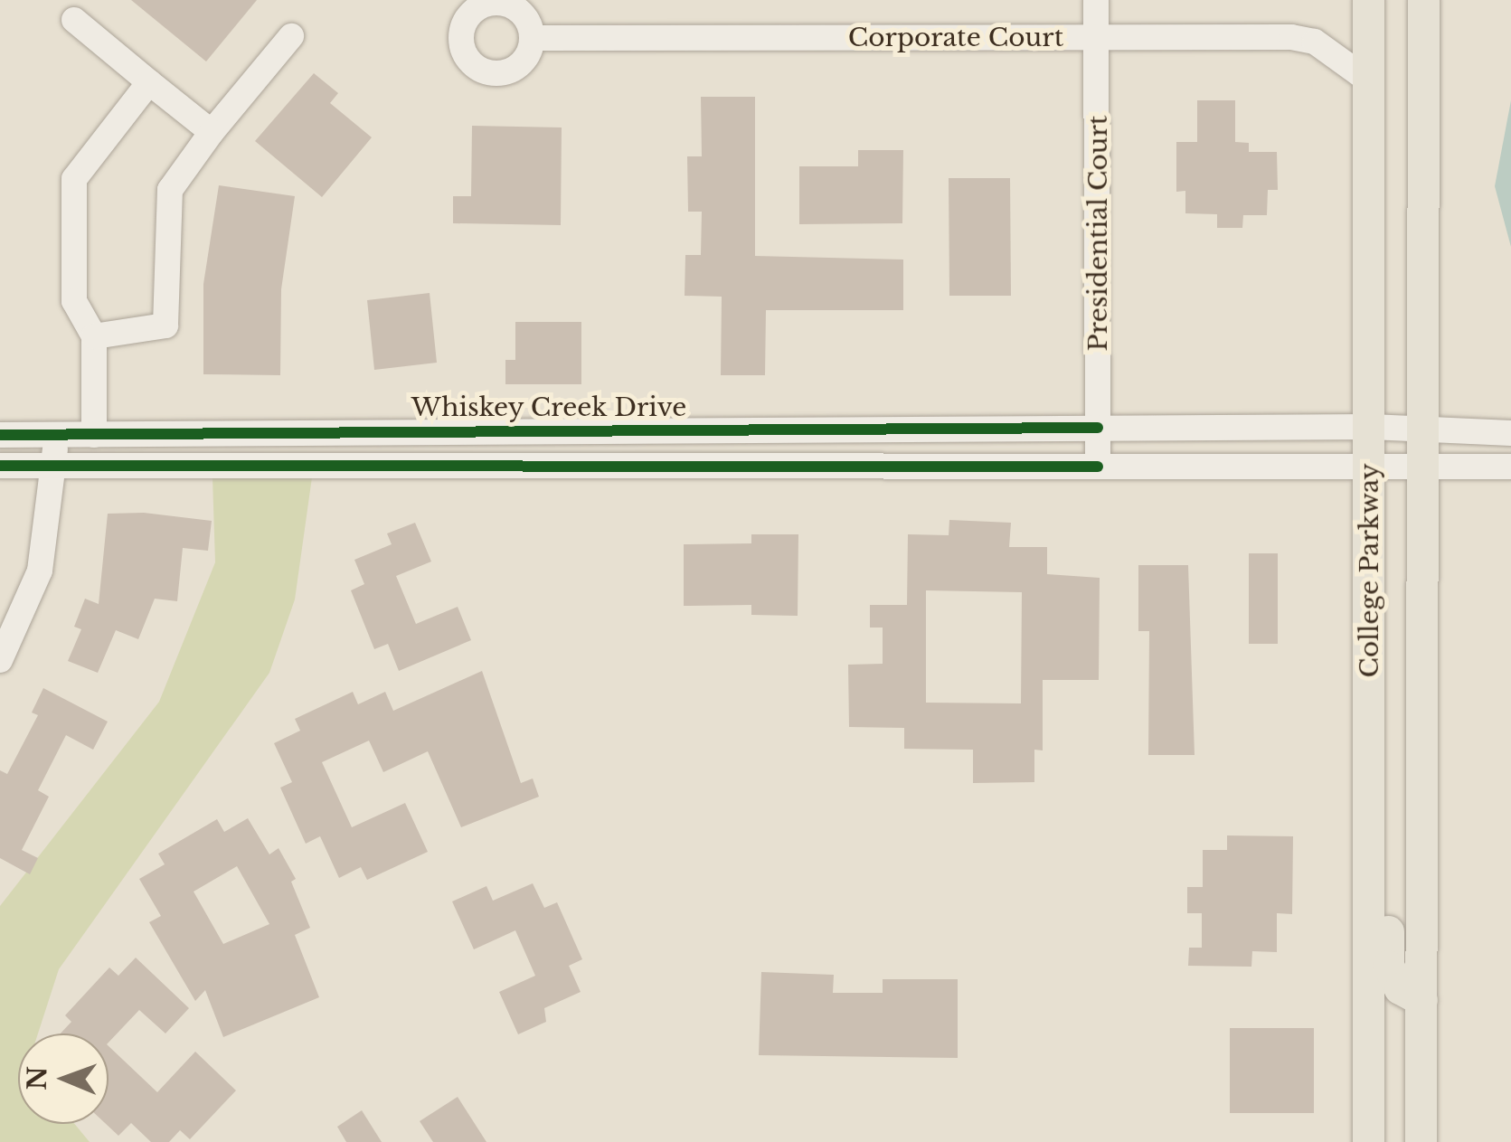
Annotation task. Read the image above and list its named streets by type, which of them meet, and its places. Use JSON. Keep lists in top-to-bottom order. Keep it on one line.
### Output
{"streets":{"main road":["College Parkway"],"street":["Corporate Court","Presidential Court","Whiskey Creek Drive"]},"crossings":[["Corporate Court","Presidential Court"],["Corporate Court","College Parkway"],["Presidential Court","Whiskey Creek Drive"],["Whiskey Creek Drive","College Parkway"]],"north":"left"}
